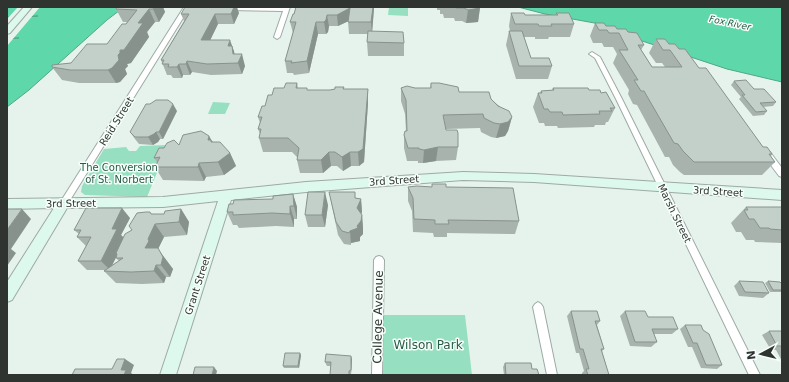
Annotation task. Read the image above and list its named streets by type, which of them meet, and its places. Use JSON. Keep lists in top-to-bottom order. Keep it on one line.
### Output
{"streets":{"main road":["Reid Street","3rd Street","Grant Street"],"street":["Marsh Street","College Avenue"]},"crossings":[["Reid Street","3rd Street"],["3rd Street","Marsh Street"],["3rd Street","Grant Street"]],"water":["Fox River"],"parks":["The Conversion of St. Norbert","Wilson Park"],"north":"left"}
